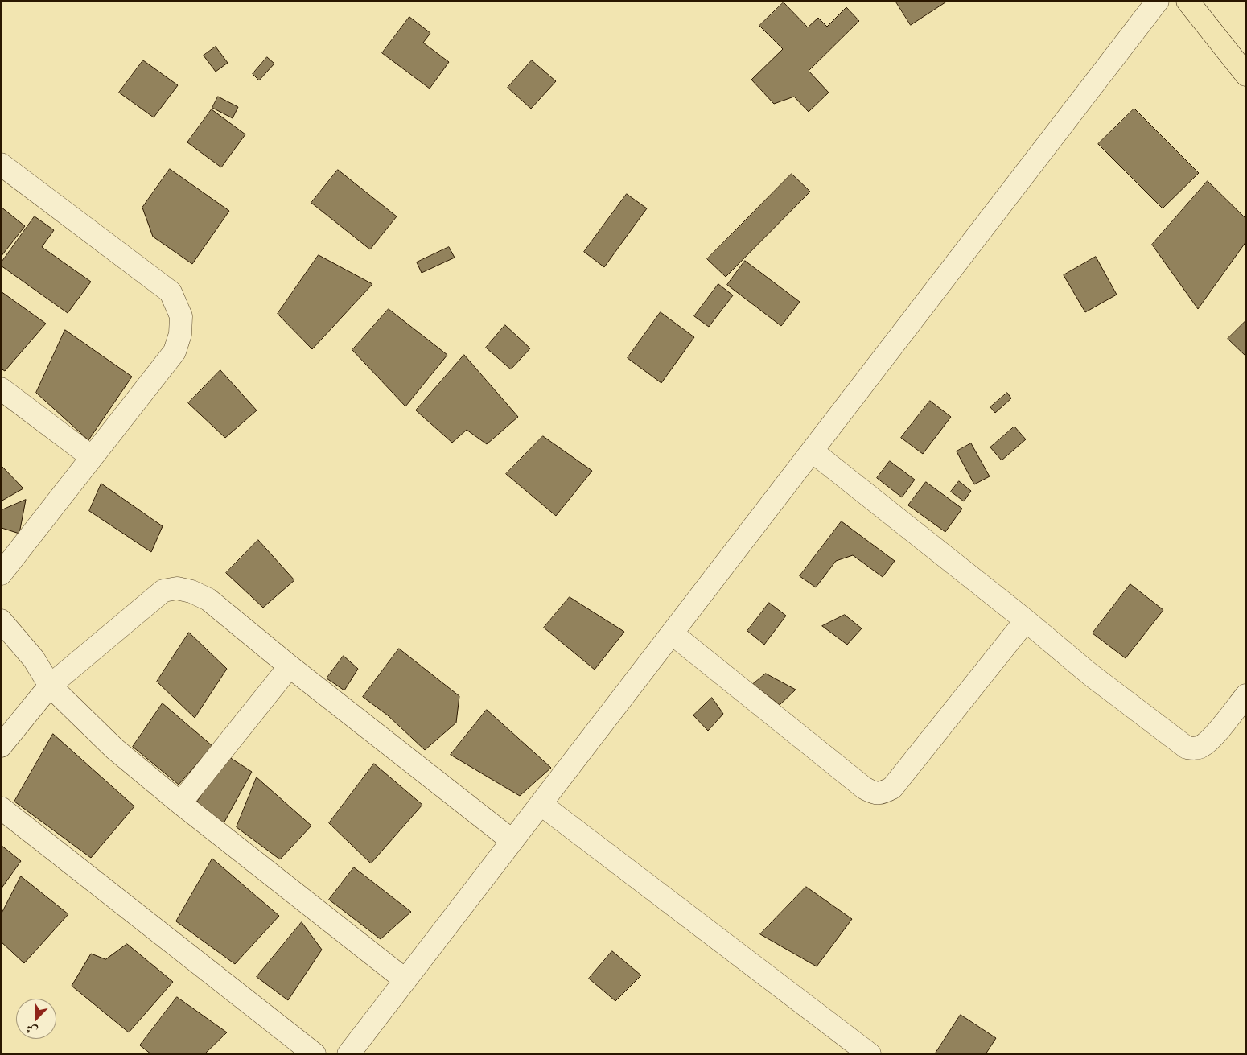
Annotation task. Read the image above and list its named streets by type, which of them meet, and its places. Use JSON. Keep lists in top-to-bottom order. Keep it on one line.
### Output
{"north":"bottom"}
